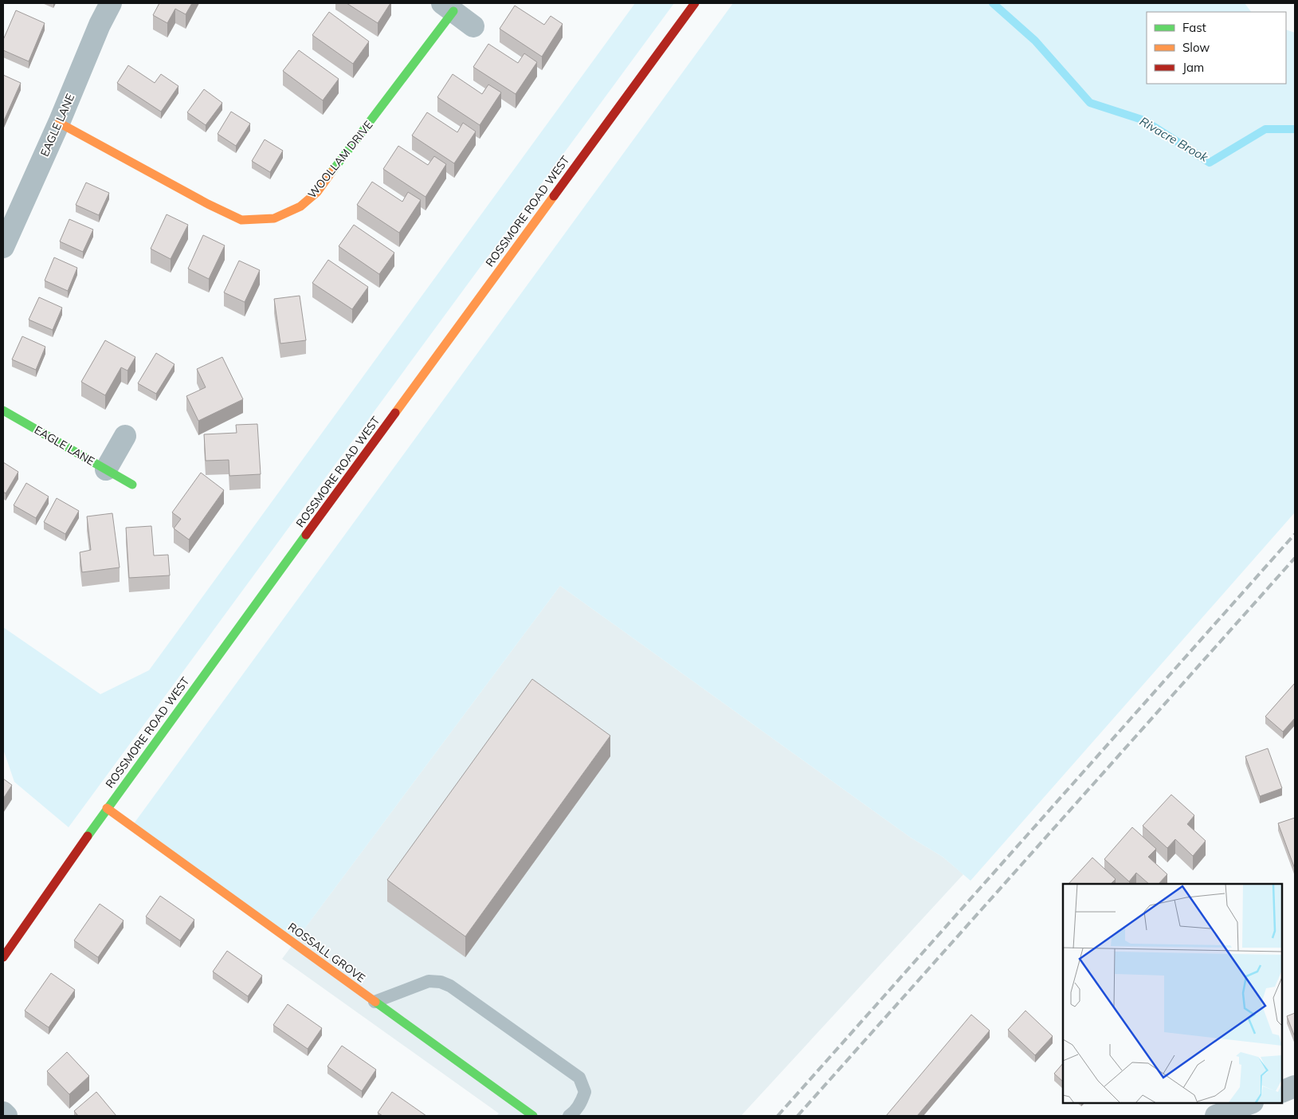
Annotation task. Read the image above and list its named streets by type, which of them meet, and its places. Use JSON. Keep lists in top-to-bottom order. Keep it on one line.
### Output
{"streets":{"street":["EAGLE LANE","WOOLLAM DRIVE","ROSSMORE ROAD WEST","ROSSALL GROVE"]},"crossings":[["EAGLE LANE","WOOLLAM DRIVE"],["ROSSMORE ROAD WEST","ROSSALL GROVE"]],"water":["Rivacre Brook"],"legend":["Fast","Slow","Jam"]}
